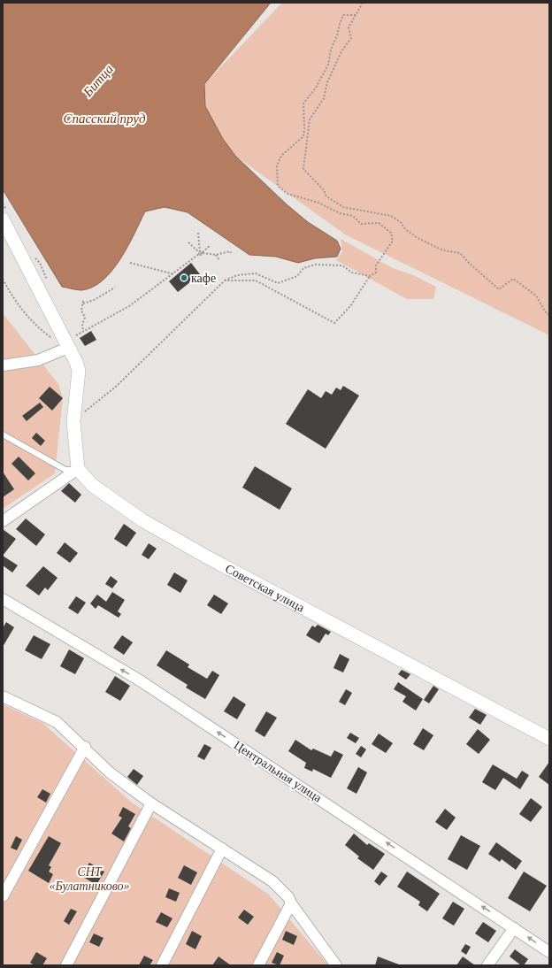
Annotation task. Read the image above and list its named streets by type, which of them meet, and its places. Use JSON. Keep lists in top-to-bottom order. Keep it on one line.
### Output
{"streets":{"street":["Советская улица","Центральная улица"]},"water":["Битца","Спасский пруд"],"parks":["СНТ «Булатниково»"],"places":["кафе"]}
